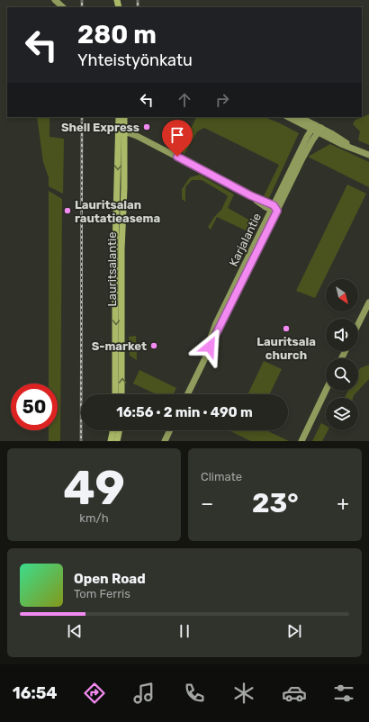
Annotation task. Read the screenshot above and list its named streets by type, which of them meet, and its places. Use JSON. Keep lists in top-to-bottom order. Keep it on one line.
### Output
{"streets":{"main road":["Karjalantie","Lauritsalantie"]},"places":["Shell Express","Lauritsalan rautatieasema","Lauritsala church","S-market"],"north":"bottom right","page":{"turn":["280 m","Yhteistyönkatu"],"limit":"50","trip":"16:56 · 2 min · 490 m","tile":[["49","km/h"],"Climate"],"heat":["−","23°","+"],"song":["Open Road","Tom Ferris"],"tabs":"16:54"}}
